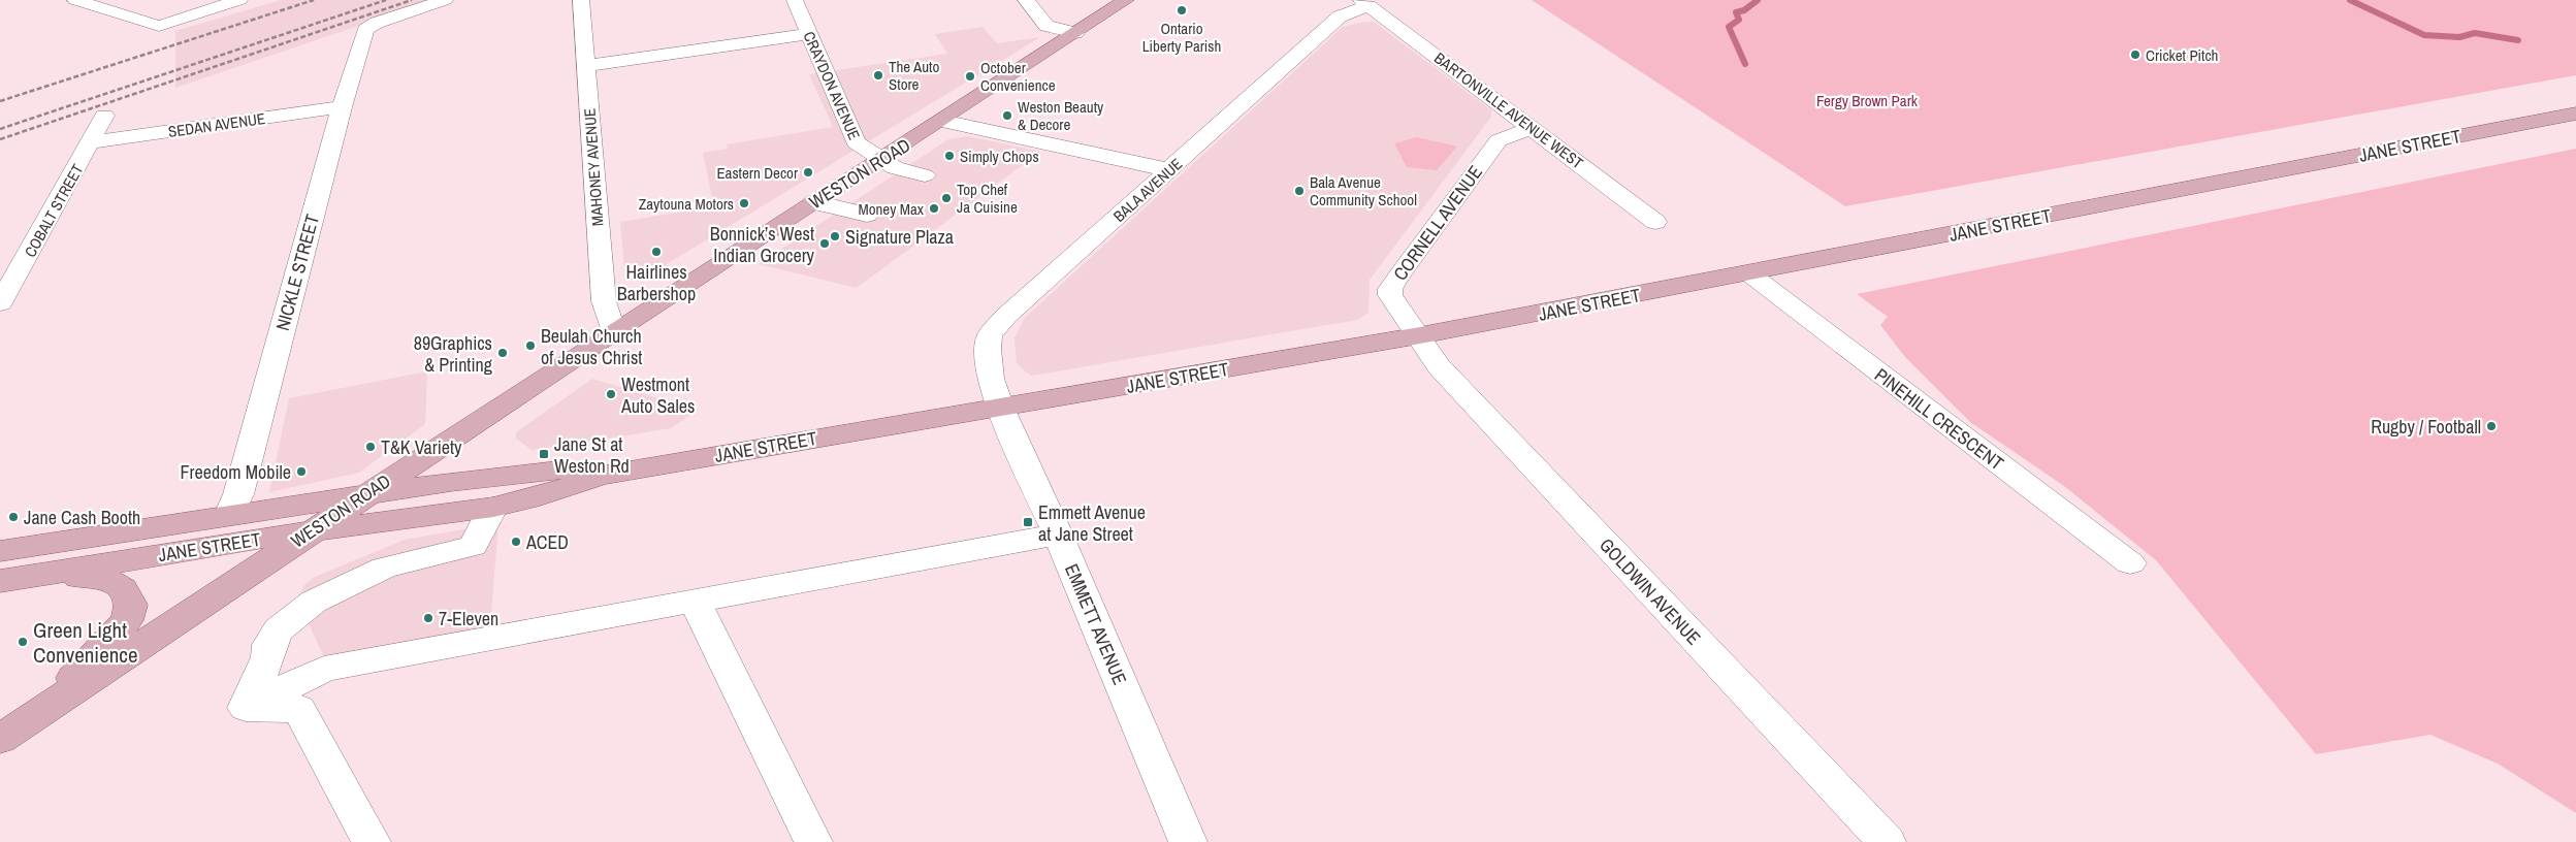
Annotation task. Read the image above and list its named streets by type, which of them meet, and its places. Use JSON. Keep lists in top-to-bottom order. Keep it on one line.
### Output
{"streets":{"main road":["JANE STREET","WESTON ROAD"],"street":["CRAYDON AVENUE","BARTONVILLE AVENUE WEST","SEDAN AVENUE","MAHONEY AVENUE","BALA AVENUE","COBALT STREET","CORNELL AVENUE","NICKLE STREET","PINEHILL CRESCENT","GOLDWIN AVENUE","EMMETT AVENUE"]},"crossings":[["CRAYDON AVENUE","WESTON ROAD"],["BARTONVILLE AVENUE WEST","BALA AVENUE"],["BARTONVILLE AVENUE WEST","CORNELL AVENUE"],["SEDAN AVENUE","COBALT STREET"],["SEDAN AVENUE","NICKLE STREET"],["JANE STREET","WESTON ROAD"],["JANE STREET","BALA AVENUE"],["JANE STREET","CORNELL AVENUE"],["JANE STREET","NICKLE STREET"],["JANE STREET","PINEHILL CRESCENT"],["JANE STREET","GOLDWIN AVENUE"],["JANE STREET","EMMETT AVENUE"],["MAHONEY AVENUE","WESTON ROAD"],["BALA AVENUE","EMMETT AVENUE"],["CORNELL AVENUE","GOLDWIN AVENUE"]],"parks":["Fergy Brown Park"],"places":{"other":["Ontario Liberty Parish","Cricket Pitch","The Auto Store","October Convenience","Weston Beauty & Decore","Simply Chops","Eastern Decor","Bala Avenue Community School","Top Chef Ja Cuisine","Zaytouna Motors","Money Max","Signature Plaza","Bonnick’s West Indian Grocery","Hairlines Barbershop","Beulah Church of Jesus Christ","89Graphics & Printing","Westmont Auto Sales","Rugby / Football","T&K Variety","Freedom Mobile","Jane Cash Booth","ACED","7-Eleven","Green Light Convenience"],"transit":["Jane St at Weston Rd","Emmett Avenue at Jane Street"]}}
